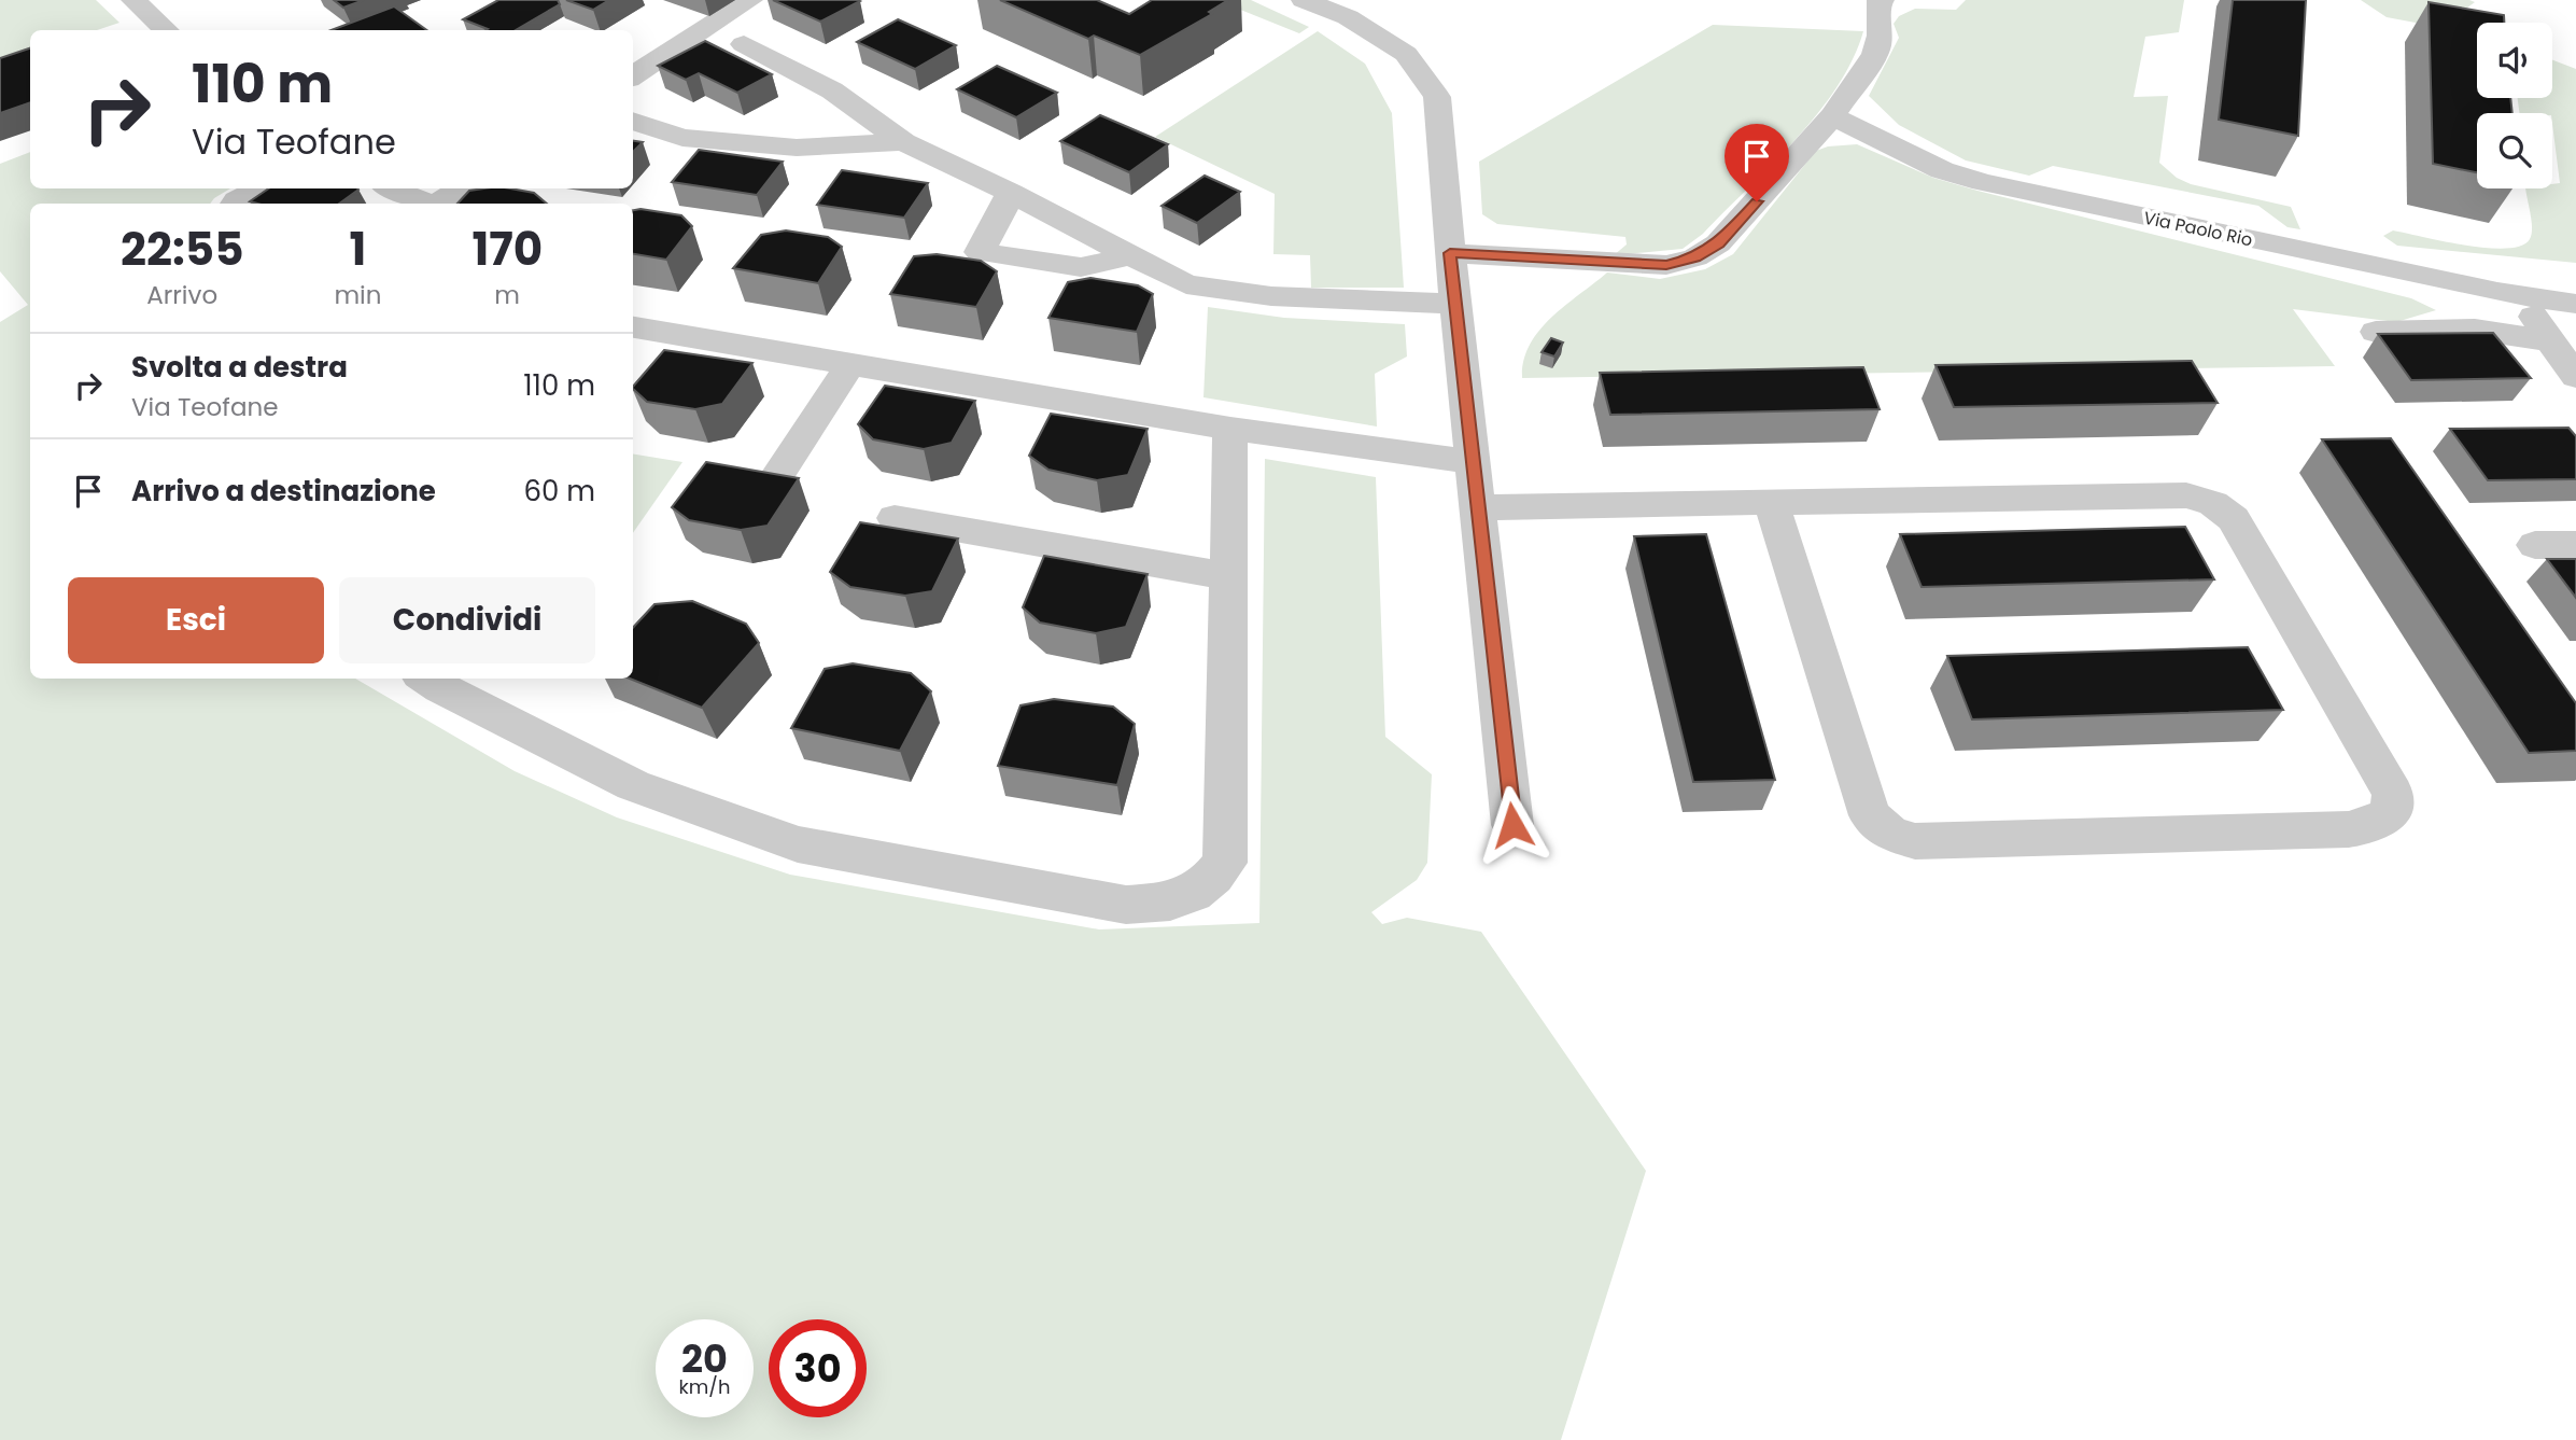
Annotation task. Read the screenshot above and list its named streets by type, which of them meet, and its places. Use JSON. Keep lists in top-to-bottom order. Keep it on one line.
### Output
{"streets":{"street":["Via Paolo Rio"]},"page":{"turn":["110 m","Via Teofane"],"eta":["22:55","Arrivo","1","min","170","m"],"list":[{"name":"Svolta a destra","note":"Via Teofane","value":"110 m"},{"name":"Arrivo a destinazione","value":"60 m"}],"buttons":["Esci","Condividi"],"speed":"20 km/h","limit":"30"}}
